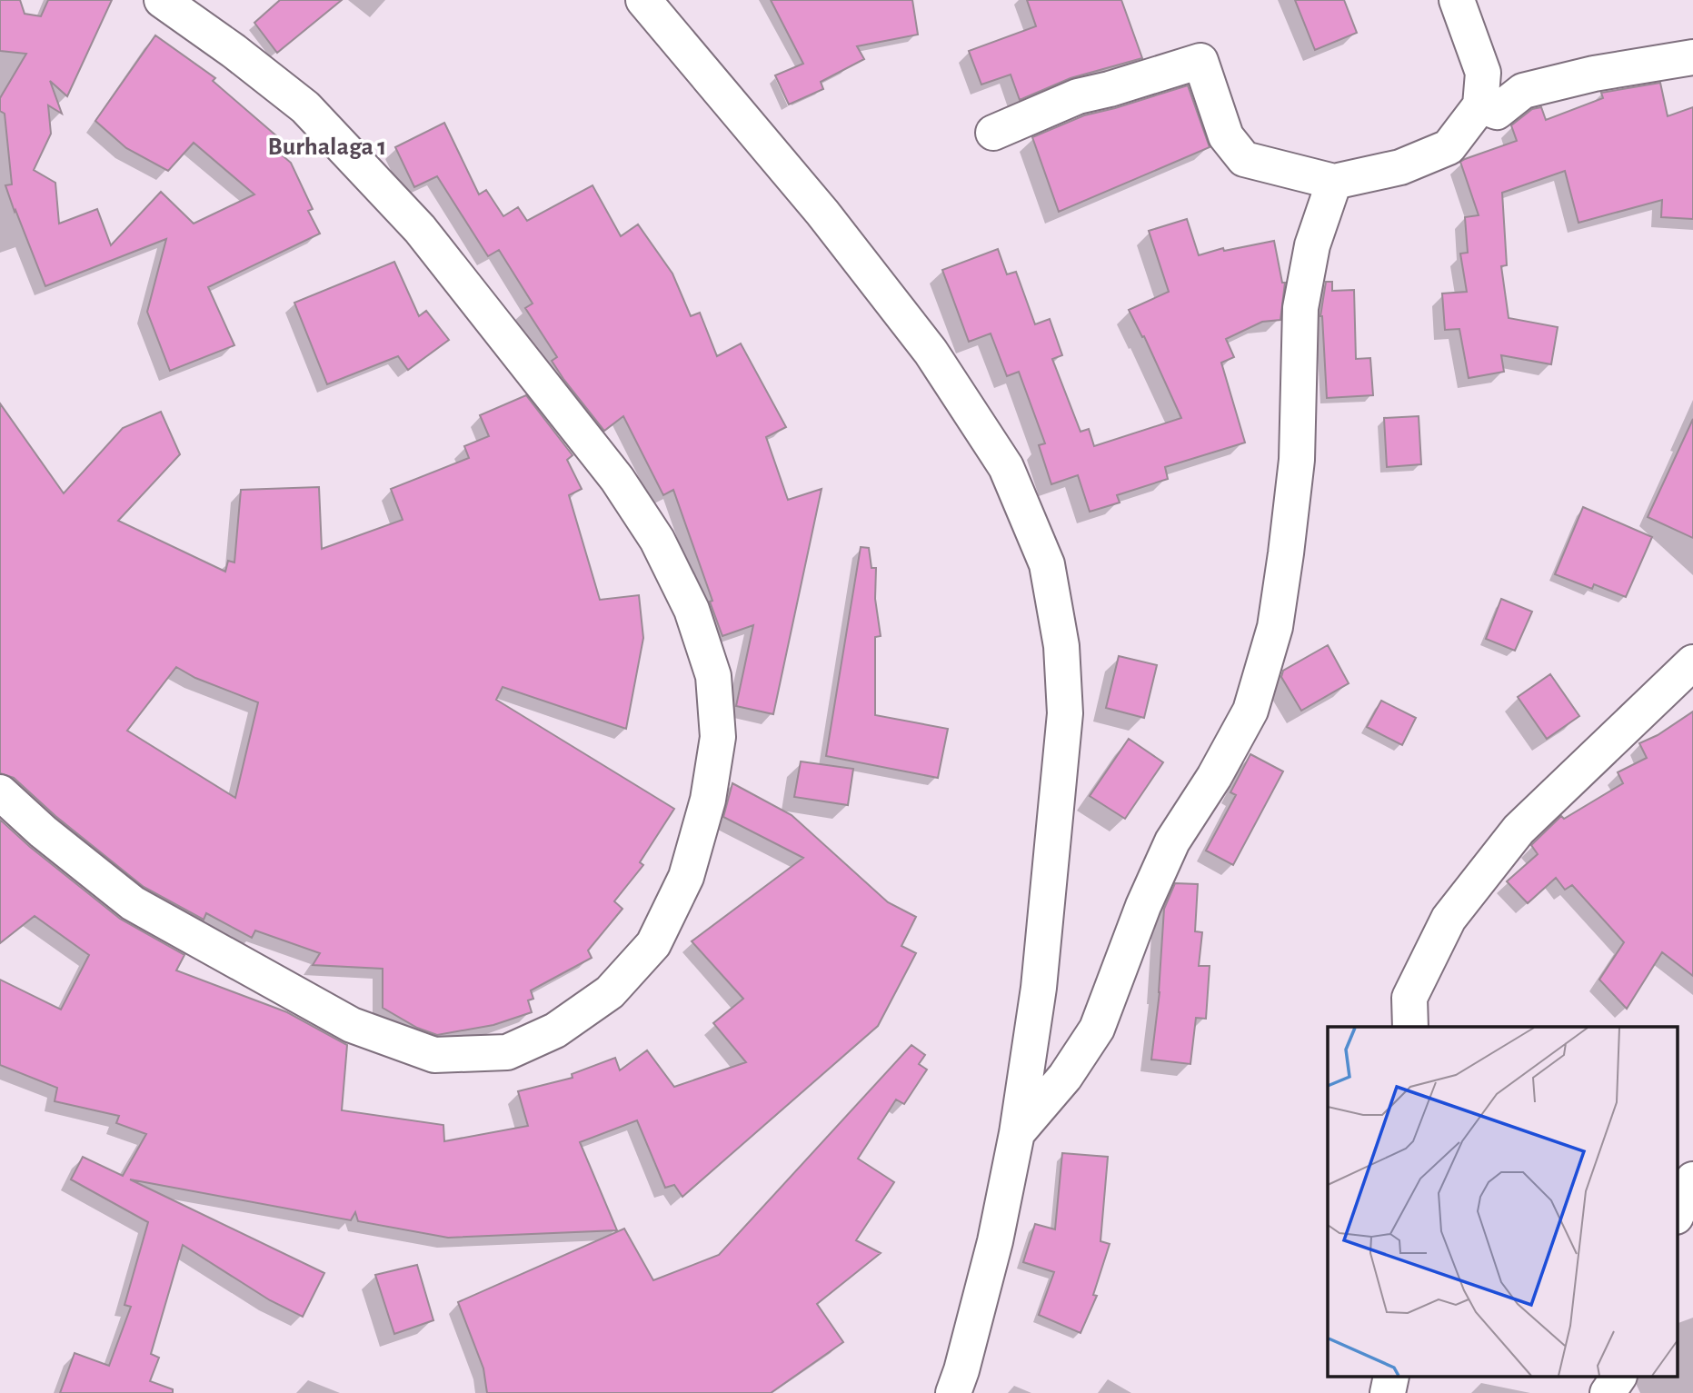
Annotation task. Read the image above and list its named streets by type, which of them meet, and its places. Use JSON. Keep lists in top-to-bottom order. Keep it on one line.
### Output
{"districts":["Burhalaga 1"]}
